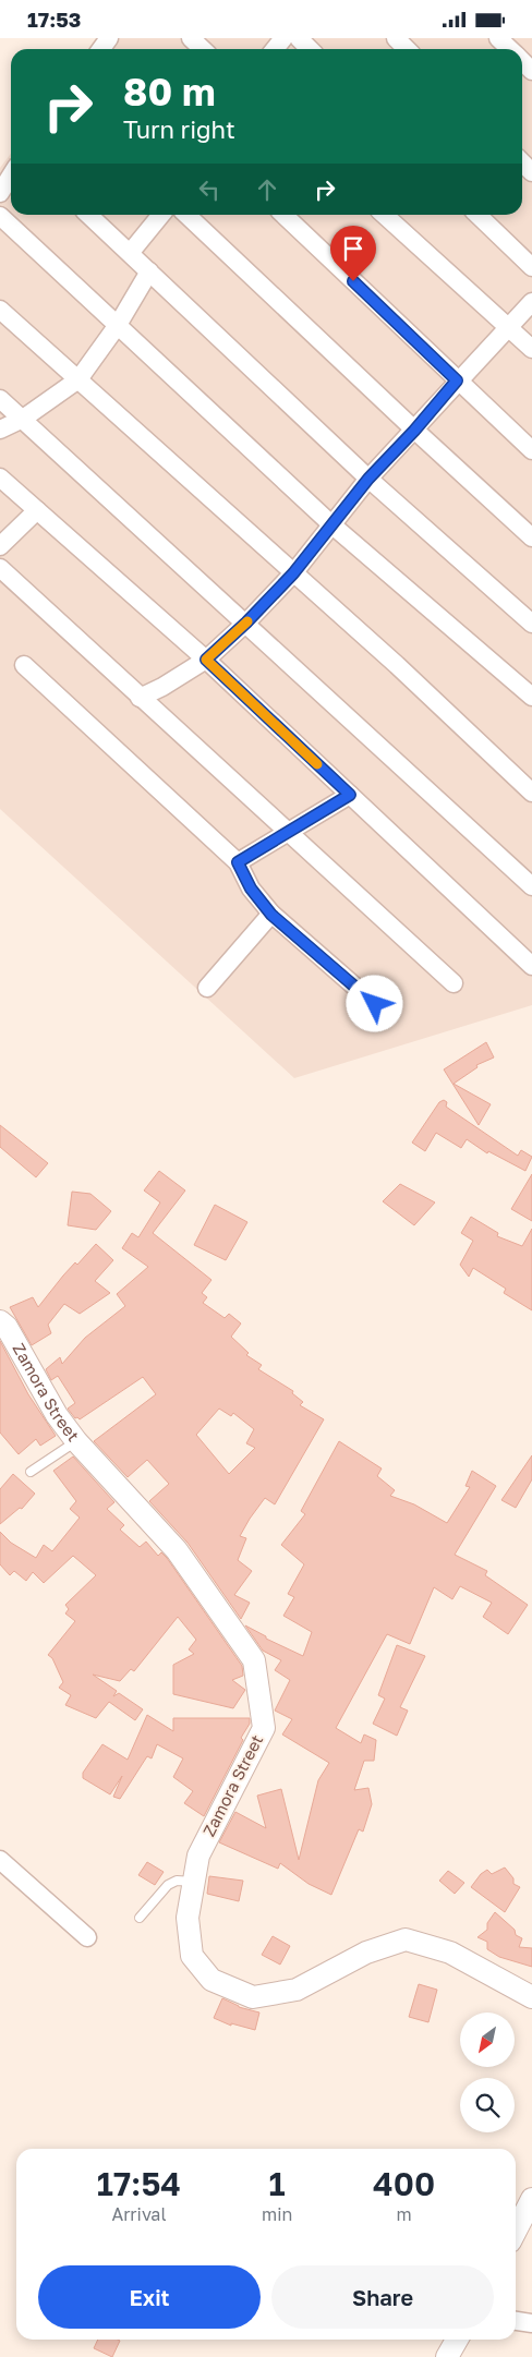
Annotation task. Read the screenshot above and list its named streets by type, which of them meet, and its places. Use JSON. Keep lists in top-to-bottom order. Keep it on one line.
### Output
{"streets":{"street":["Zamora Street"]},"north":"bottom left","page":{"status":"17:53","turn":["80 m","Turn right"],"eta":["17:54","Arrival","1","min","400","m"],"buttons":["Exit","Share"]}}
